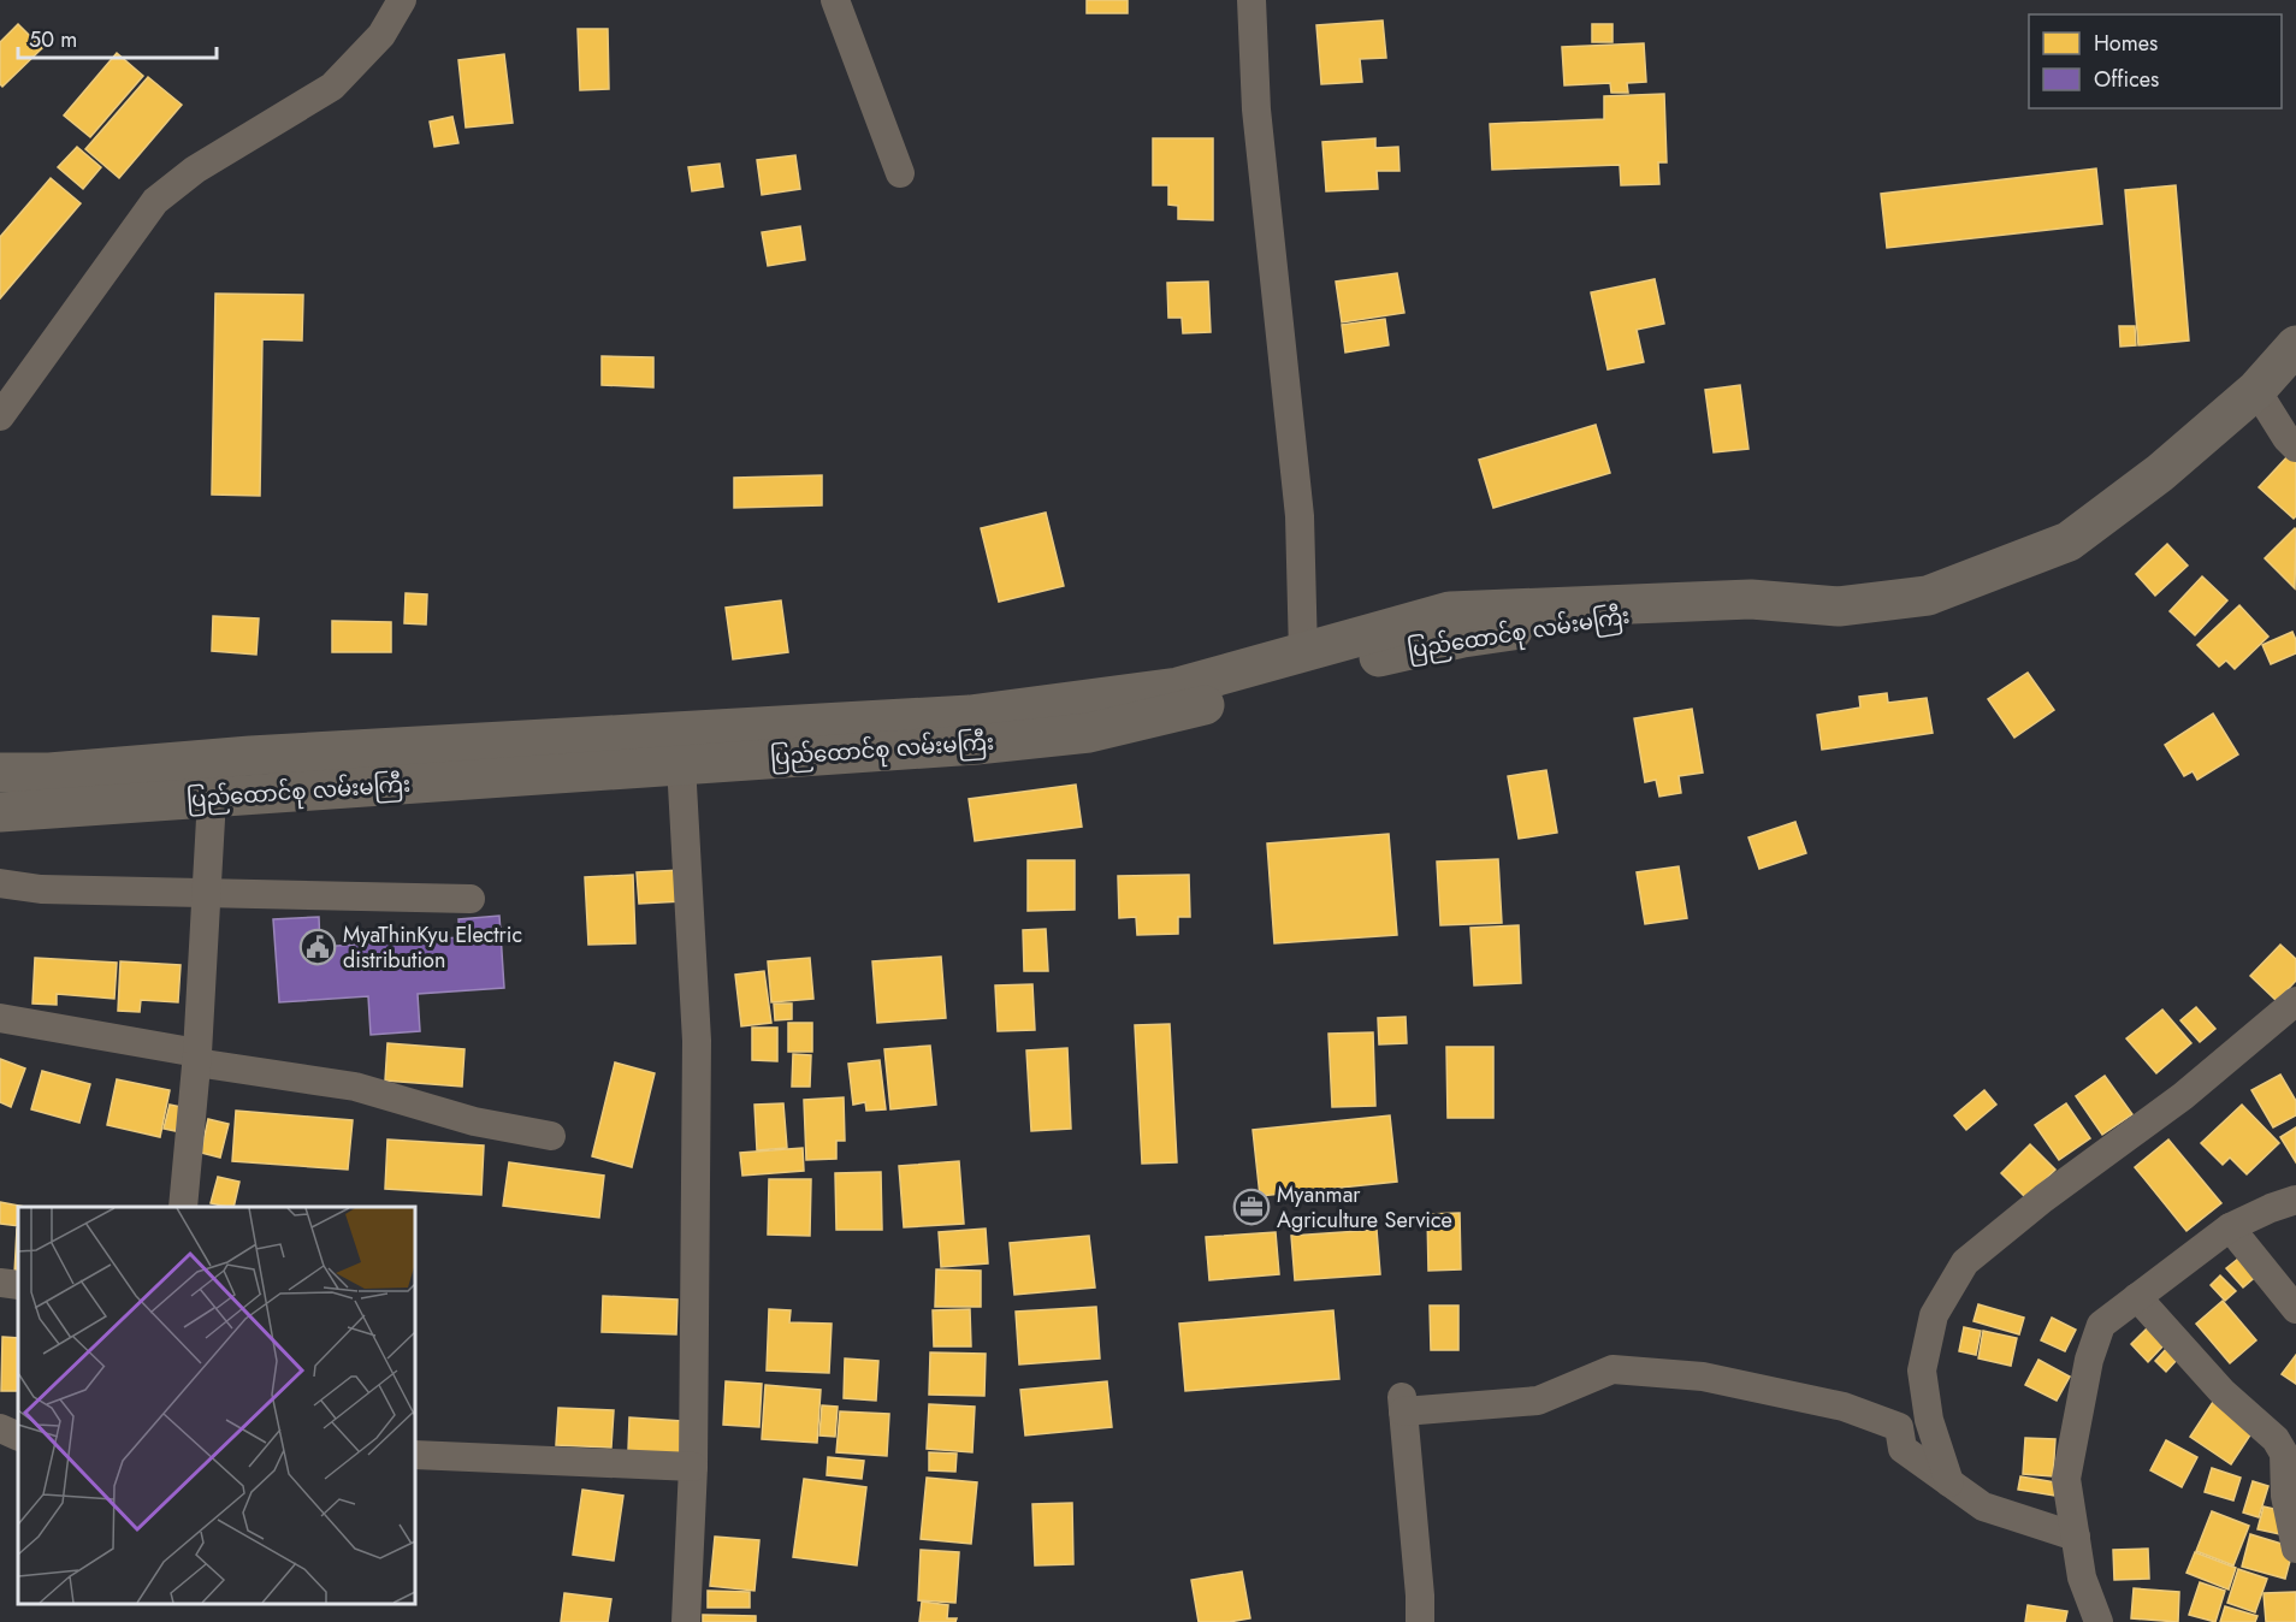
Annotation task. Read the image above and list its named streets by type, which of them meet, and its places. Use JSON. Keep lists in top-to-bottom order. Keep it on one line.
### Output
{"streets":{"main road":["ပြည်ထောင်စု လမ်းမကြီး"]},"places":{"public building":["MyaThinKyu Electric distribution"],"office":["Myanmar Agriculture Service"]},"legend":["Homes","Offices"],"scale_bar":"50 m"}
